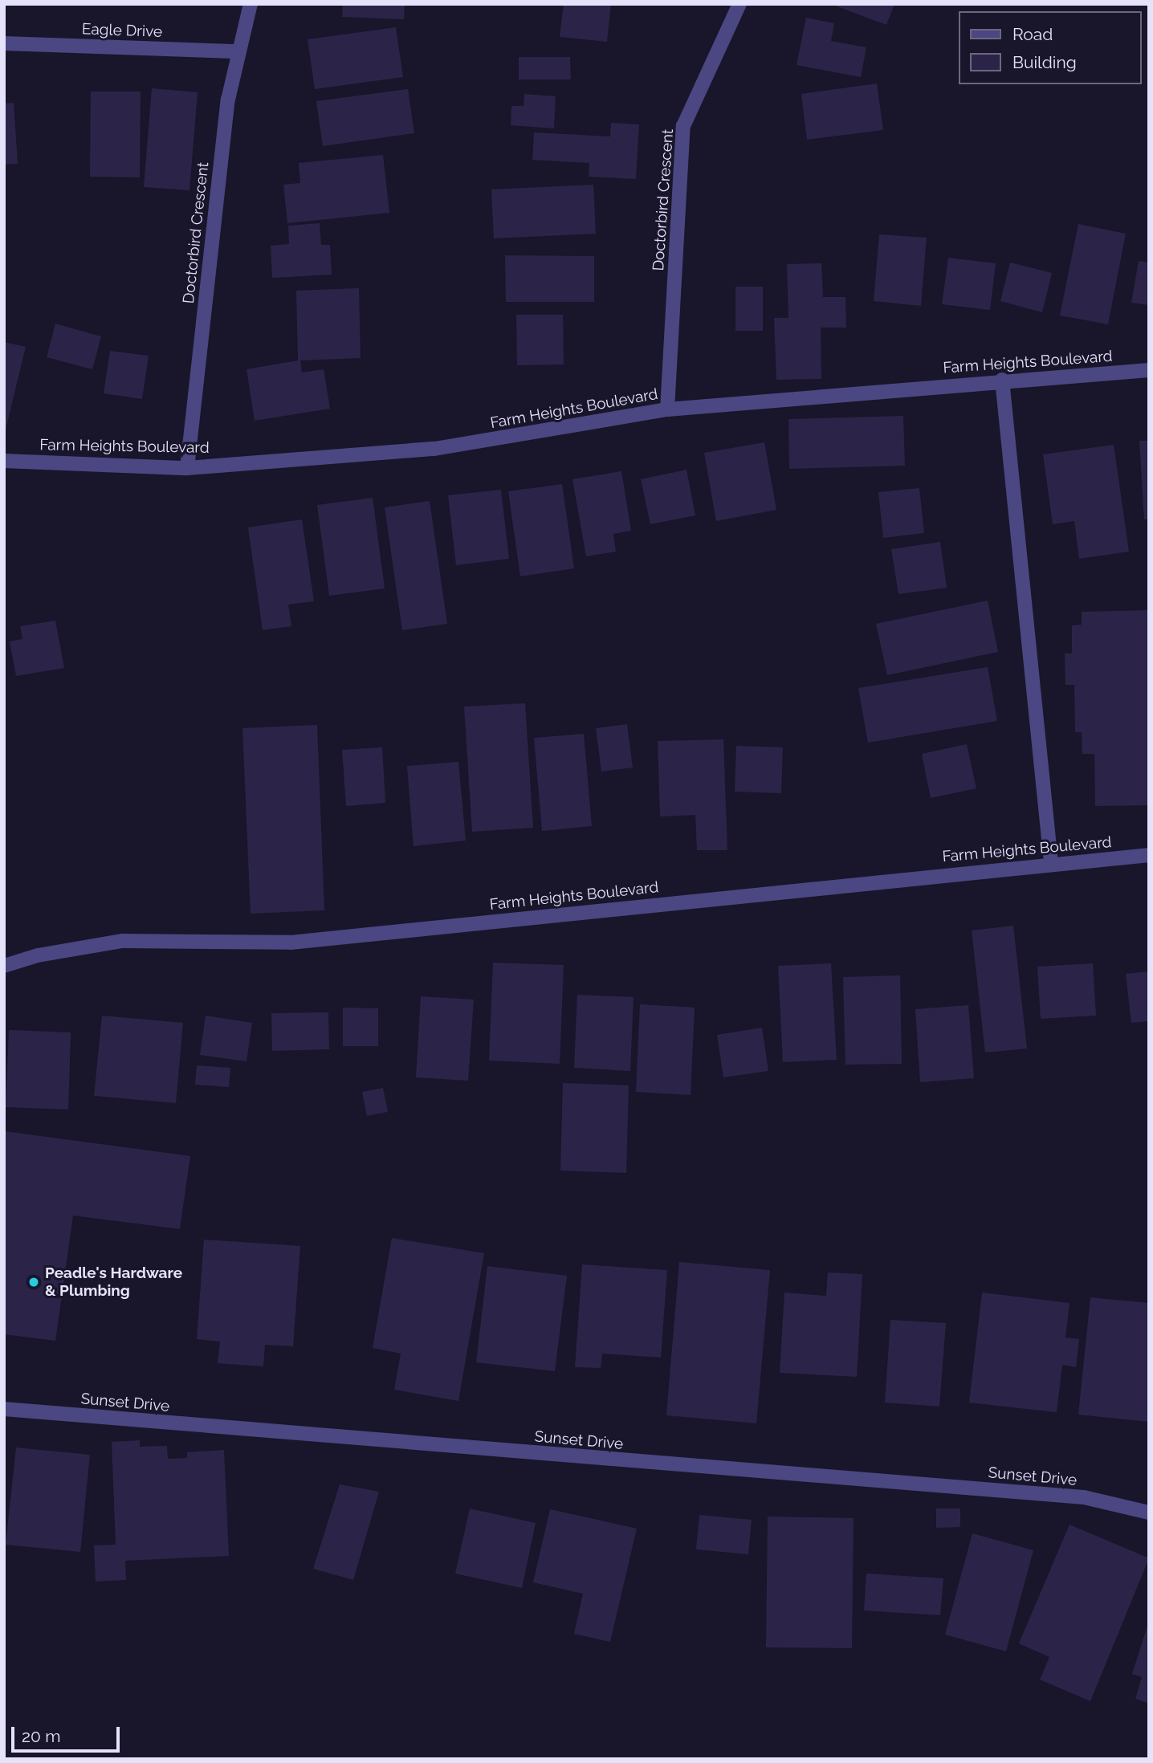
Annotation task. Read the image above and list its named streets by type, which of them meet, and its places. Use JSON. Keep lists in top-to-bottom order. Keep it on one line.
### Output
{"streets":{"street":["Eagle Drive","Doctorbird Crescent","Farm Heights Boulevard","Sunset Drive"]},"crossings":[["Eagle Drive","Doctorbird Crescent"],["Doctorbird Crescent","Farm Heights Boulevard"]],"places":["Peadle's Hardware & Plumbing"],"legend":["Road","Building"],"scale_bar":"20 m"}
